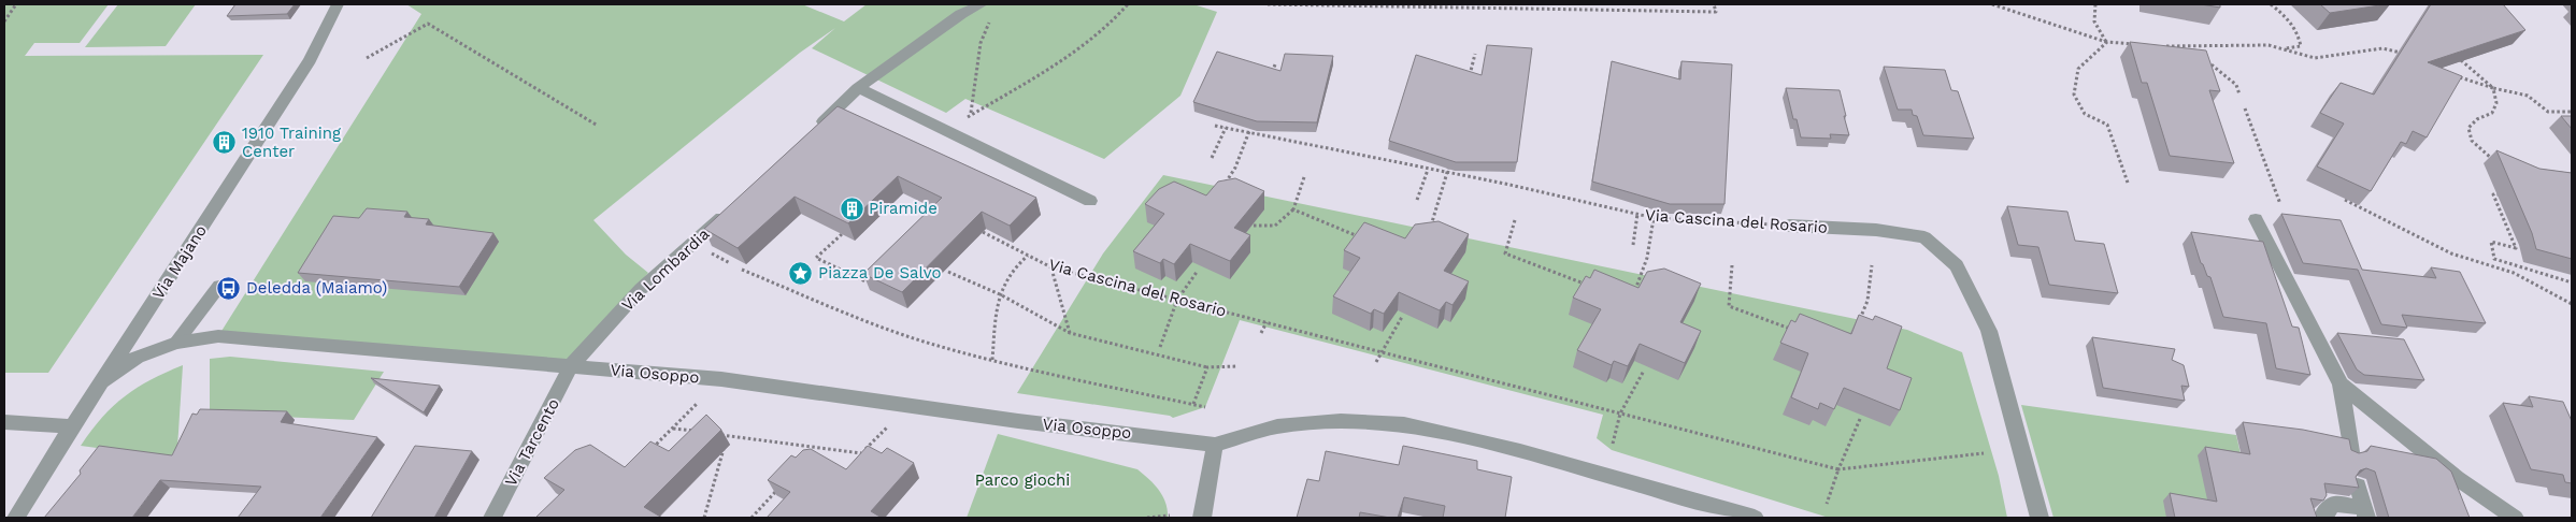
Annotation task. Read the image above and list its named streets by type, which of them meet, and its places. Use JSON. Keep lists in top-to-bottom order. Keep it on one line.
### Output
{"streets":{"street":["Via Cascina del Rosario","Via Majano","Via Lombardia","Via Osoppo","Via Tarcento"]},"crossings":[["Via Majano","Via Osoppo"],["Via Lombardia","Via Osoppo"],["Via Lombardia","Via Tarcento"],["Via Osoppo","Via Tarcento"]],"parks":["Parco giochi"],"places":{"building":["1910 Training Center","Piramide"],"place":["Piazza De Salvo"],"bus stop":["Deledda (Maiamo)"]}}
